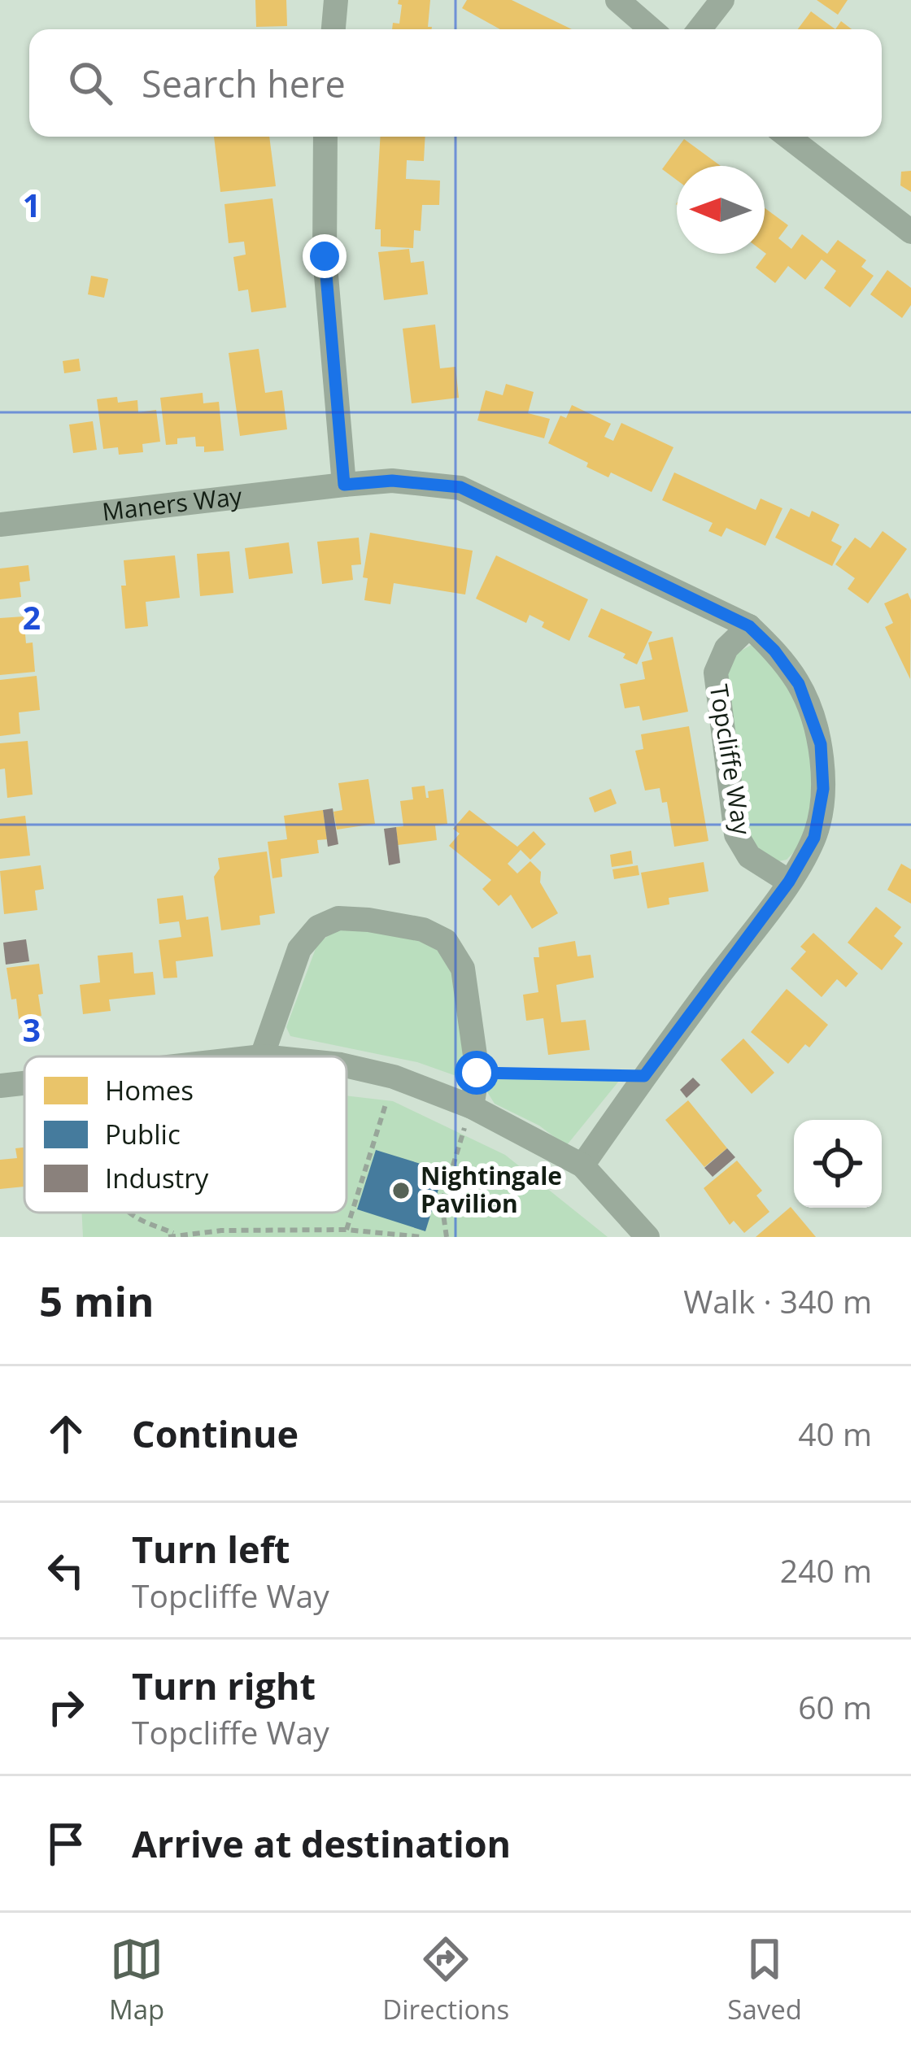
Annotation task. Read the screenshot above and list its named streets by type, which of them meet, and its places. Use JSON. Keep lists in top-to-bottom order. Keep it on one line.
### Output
{"streets":{"street":["Maners Way","Topcliffe Way"]},"places":["Nightingale Pavilion"],"legend":["Homes","Public","Industry"],"north":"left","page":{"search":"Search here","heading":["5 min","Walk · 340 m"],"list":[["Continue","40 m"],["Turn left","Topcliffe Way","240 m"],["Turn right","Topcliffe Way","60 m"],"Arrive at destination"],"nav":["Map","Directions","Saved"]},"grid":{"rows":["1","2","3"]}}
